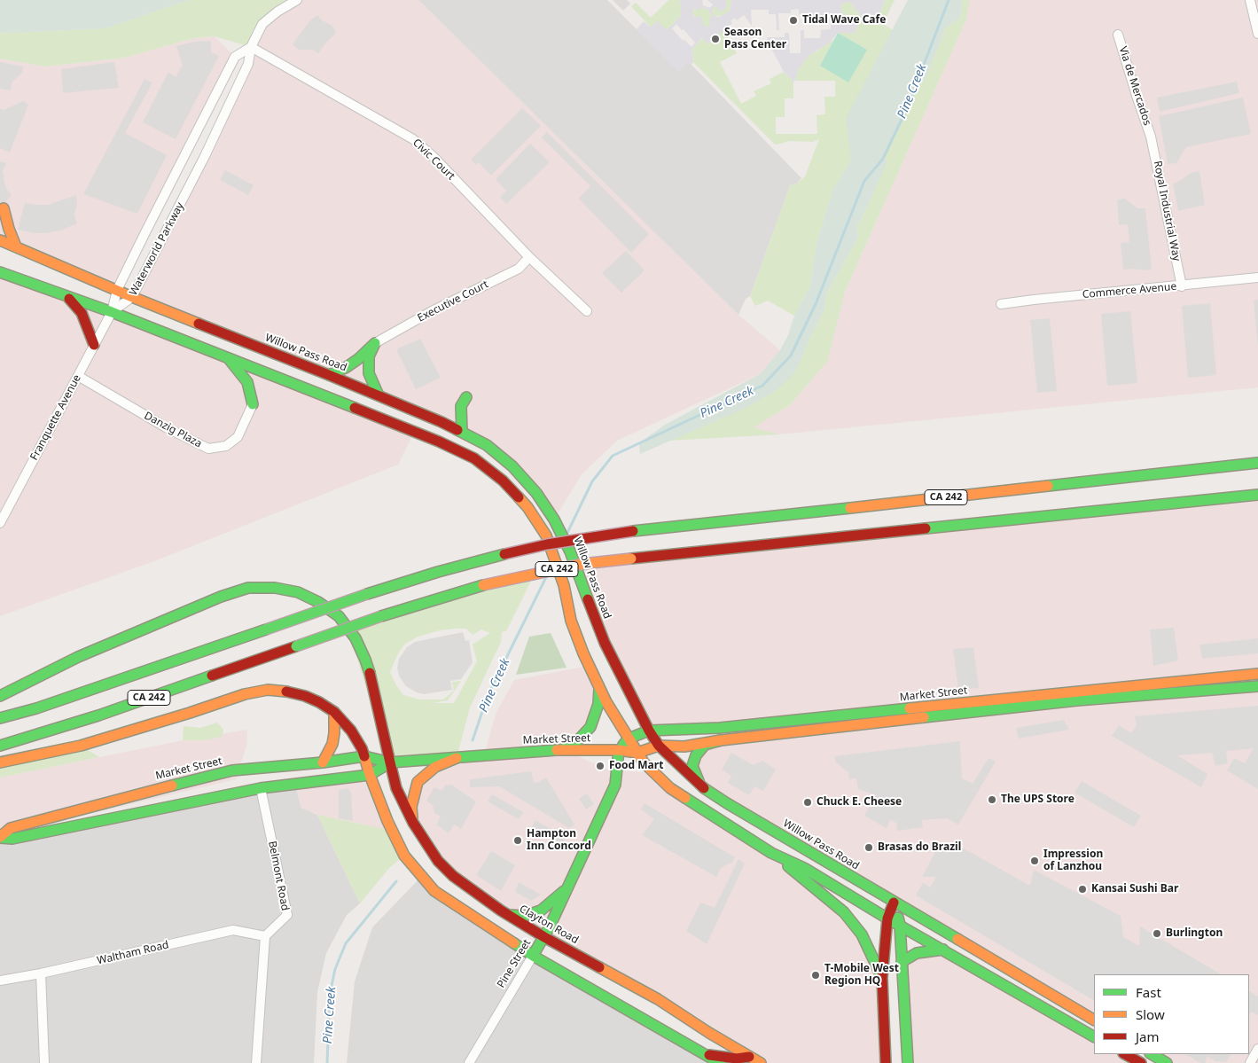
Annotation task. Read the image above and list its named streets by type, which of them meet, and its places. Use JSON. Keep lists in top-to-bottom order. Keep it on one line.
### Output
{"streets":{"main road":["Willow Pass Road","CA 242","Market Street","Clayton Road","Pine Street"],"street":["Via de Mercados","Civic Court","Royal Industrial Way","Waterworld Parkway","Commerce Avenue","Executive Court","Franquette Avenue","Danzig Plaza","Belmont Road","Waltham Road"]},"crossings":[["Via de Mercados","Royal Industrial Way"],["Civic Court","Waterworld Parkway"],["Civic Court","Executive Court"],["Royal Industrial Way","Commerce Avenue"],["Waterworld Parkway","Willow Pass Road"],["Waterworld Parkway","Franquette Avenue"],["Willow Pass Road","Market Street"],["Franquette Avenue","Danzig Plaza"],["Market Street","Belmont Road"],["Market Street","Clayton Road"],["Market Street","Pine Street"],["Belmont Road","Waltham Road"],["Clayton Road","Pine Street"]],"water":["Pine Creek"],"places":["Tidal Wave Cafe","Season Pass Center","Food Mart","The UPS Store","Chuck E. Cheese","Hampton Inn Concord","Brasas do Brazil","Impression of Lanzhou","Kansai Sushi Bar","Burlington","T-Mobile West Region HQ"],"legend":["Fast","Slow","Jam"]}
